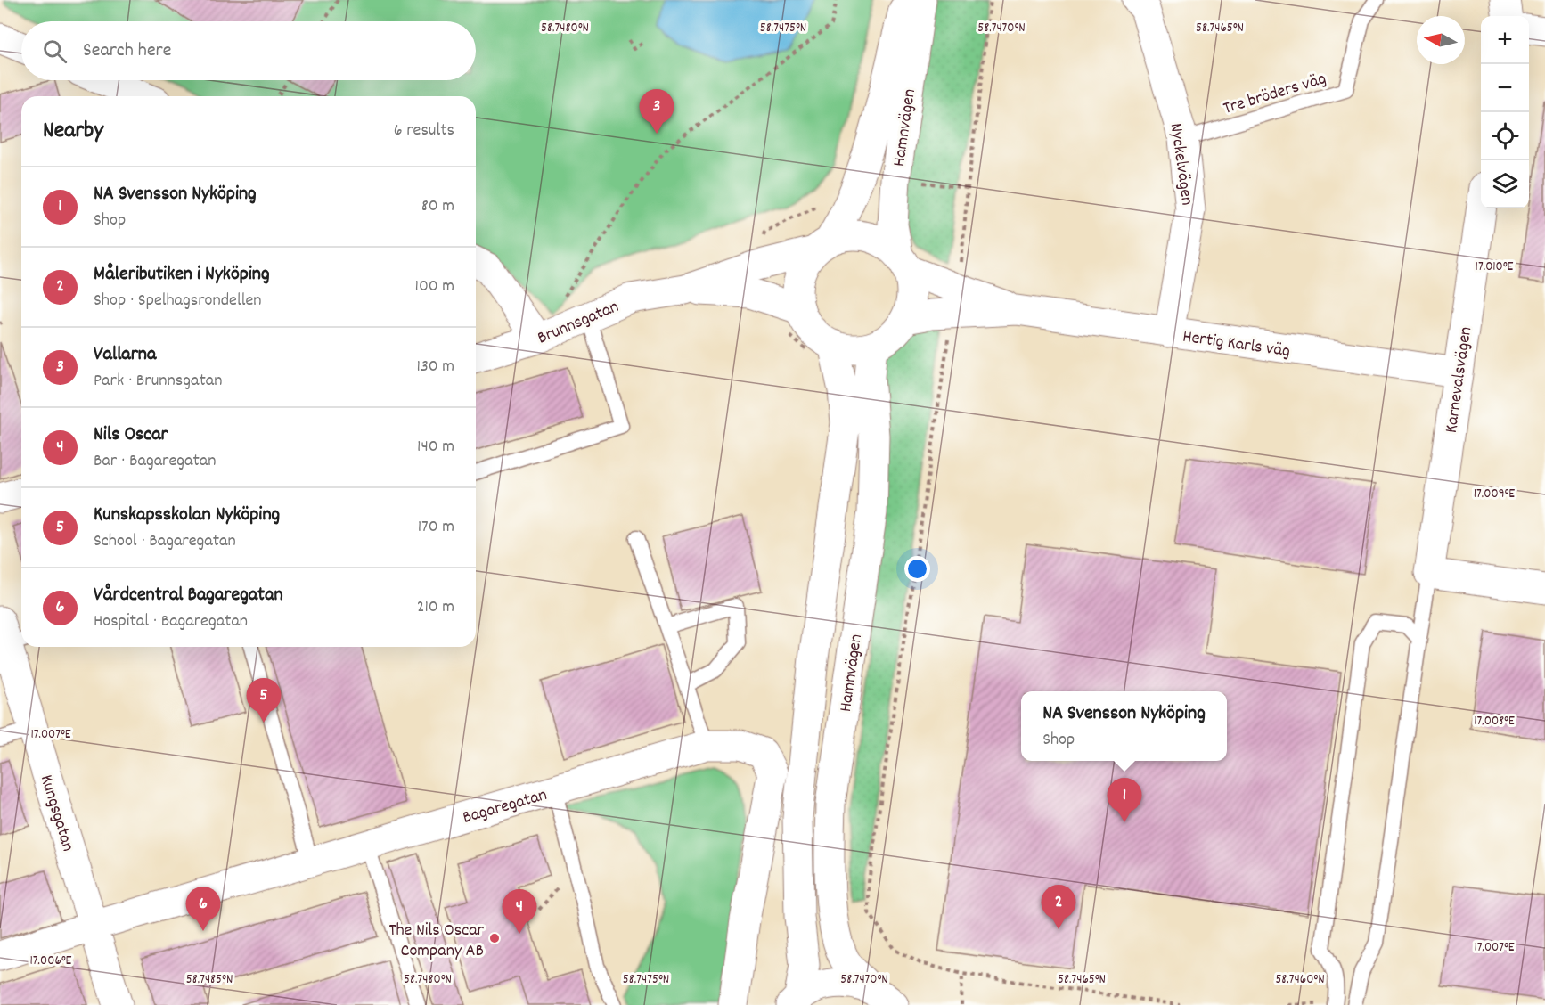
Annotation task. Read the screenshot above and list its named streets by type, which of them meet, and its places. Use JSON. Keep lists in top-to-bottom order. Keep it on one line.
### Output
{"streets":{"street":["Hamnvägen","Nyckelvägen","Brunnsgatan","Hertig Karls väg","Karnevalsvägen","Bagaregatan","Kungsgatan"],"lane":["Tre bröders väg"]},"crossings":[["Tre bröders väg","Nyckelvägen"],["Hamnvägen","Brunnsgatan"],["Hamnvägen","Hertig Karls väg"],["Nyckelvägen","Hertig Karls väg"],["Brunnsgatan","Hertig Karls väg"],["Hertig Karls väg","Karnevalsvägen"],["Bagaregatan","Kungsgatan"]],"places":["The Nils Oscar Company AB"],"north":"left","page":{"map_buttons":["+","−"],"search":"Search here","pins":["3","5","1","2","6","4"],"heading":["Nearby","6 results"],"list":[{"mark":"1","name":"NA Svensson Nyköping","note":"Shop","value":"80 m"},{"mark":"2","name":"Måleributiken i Nyköping","note":"Shop · Spelhagsrondellen","value":"100 m"},{"mark":"3","name":"Vallarna","note":"Park · Brunnsgatan","value":"130 m"},{"mark":"4","name":"Nils Oscar","note":"Bar · Bagaregatan","value":"140 m"},{"mark":"5","name":"Kunskapsskolan Nyköping","note":"School · Bagaregatan","value":"170 m"},{"mark":"6","name":"Vårdcentral Bagaregatan","note":"Hospital · Bagaregatan","value":"210 m"}],"popup":["NA Svensson Nyköping","Shop"]},"coordinates":["58.7480°N","58.7475°N","58.7470°N","58.7465°N","17.010°E","17.009°E","17.008°E","17.007°E","17.006°E","58.7485°N","58.7460°N"]}
